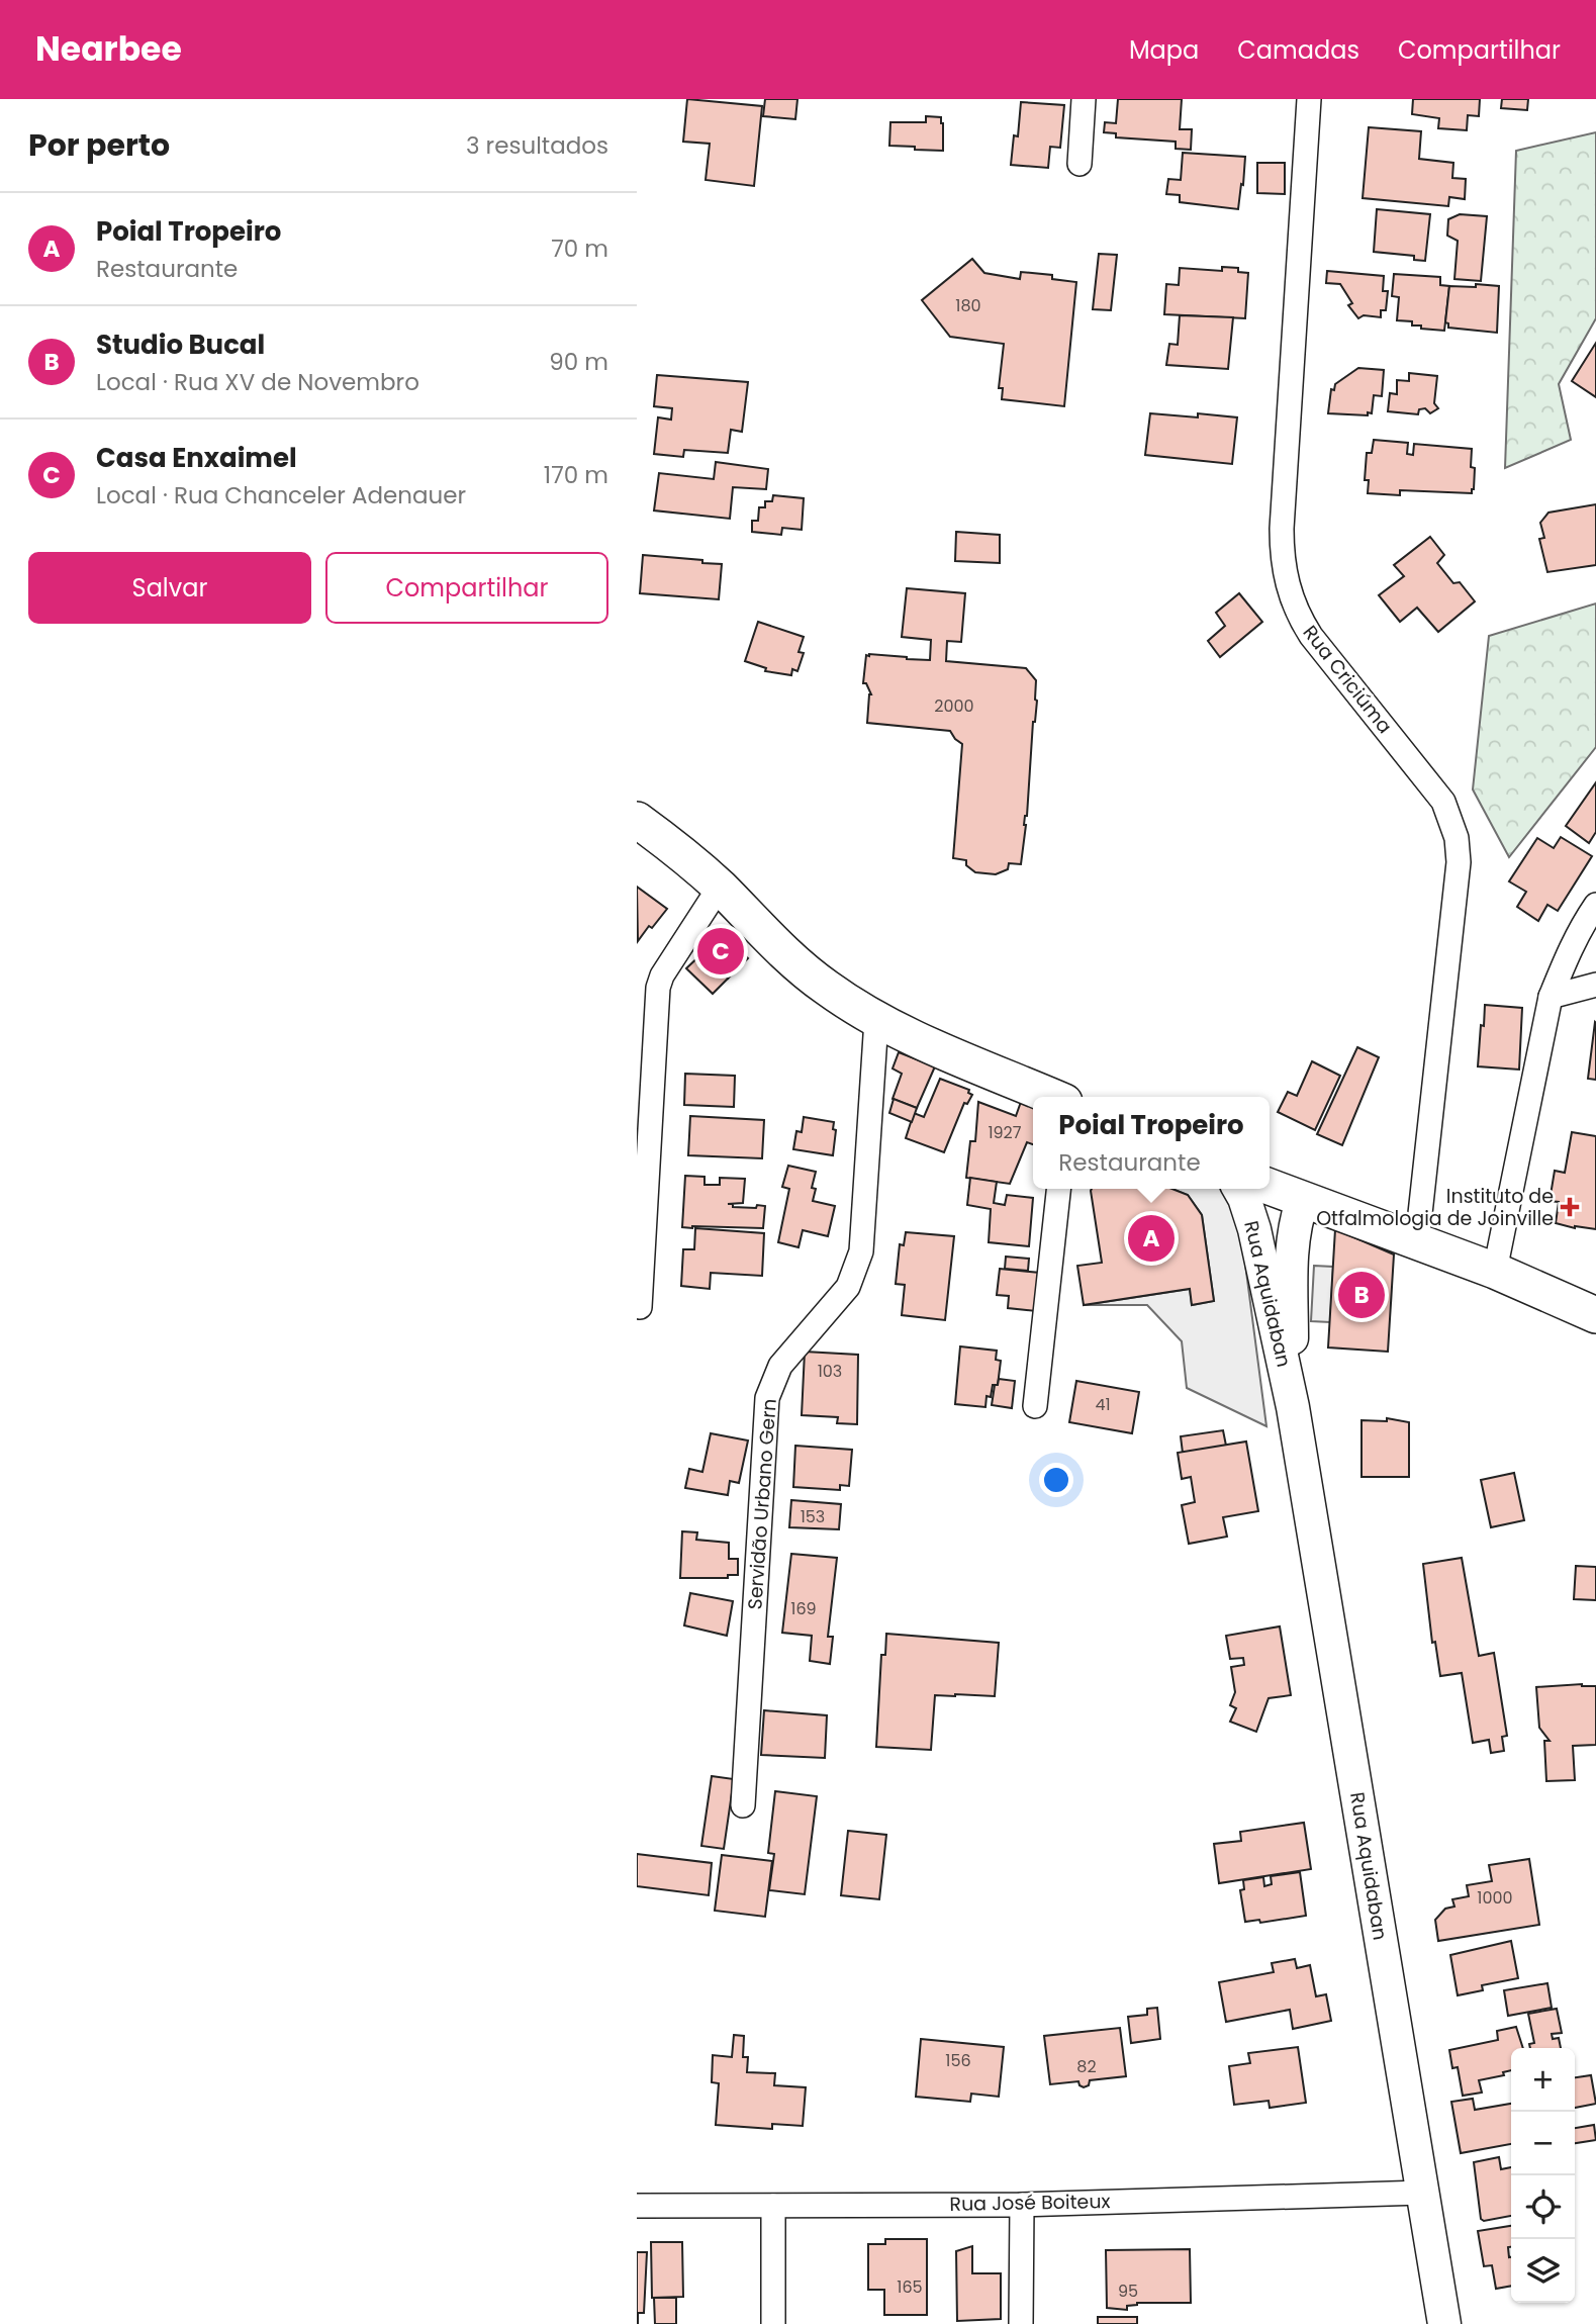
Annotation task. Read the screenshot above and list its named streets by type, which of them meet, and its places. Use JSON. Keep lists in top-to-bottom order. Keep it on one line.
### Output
{"streets":{"street":["Rua Criciúma","Rua Aquidaban","Servidão Urbano Gern","Rua José Boiteux"]},"crossings":[["Rua Aquidaban","Rua José Boiteux"]],"places":{"health":["Instituto de Otfalmologia de Joinville"]},"house_numbers":["180","2000","1927","103","41","153","169","1000","156","82","165","95"],"page":{"header":"Nearbee","nav":["Mapa","Camadas","Compartilhar"],"heading":["Por perto","3 resultados"],"list":[{"mark":"A","name":"Poial Tropeiro","note":"Restaurante","value":"70 m"},{"mark":"B","name":"Studio Bucal","note":"Local · Rua XV de Novembro","value":"90 m"},{"mark":"C","name":"Casa Enxaimel","note":"Local · Rua Chanceler Adenauer","value":"170 m"}],"buttons":["Salvar","Compartilhar"],"pins":["C","A","B"],"popup":["Poial Tropeiro","Restaurante"],"map_buttons":["+","−"]}}
